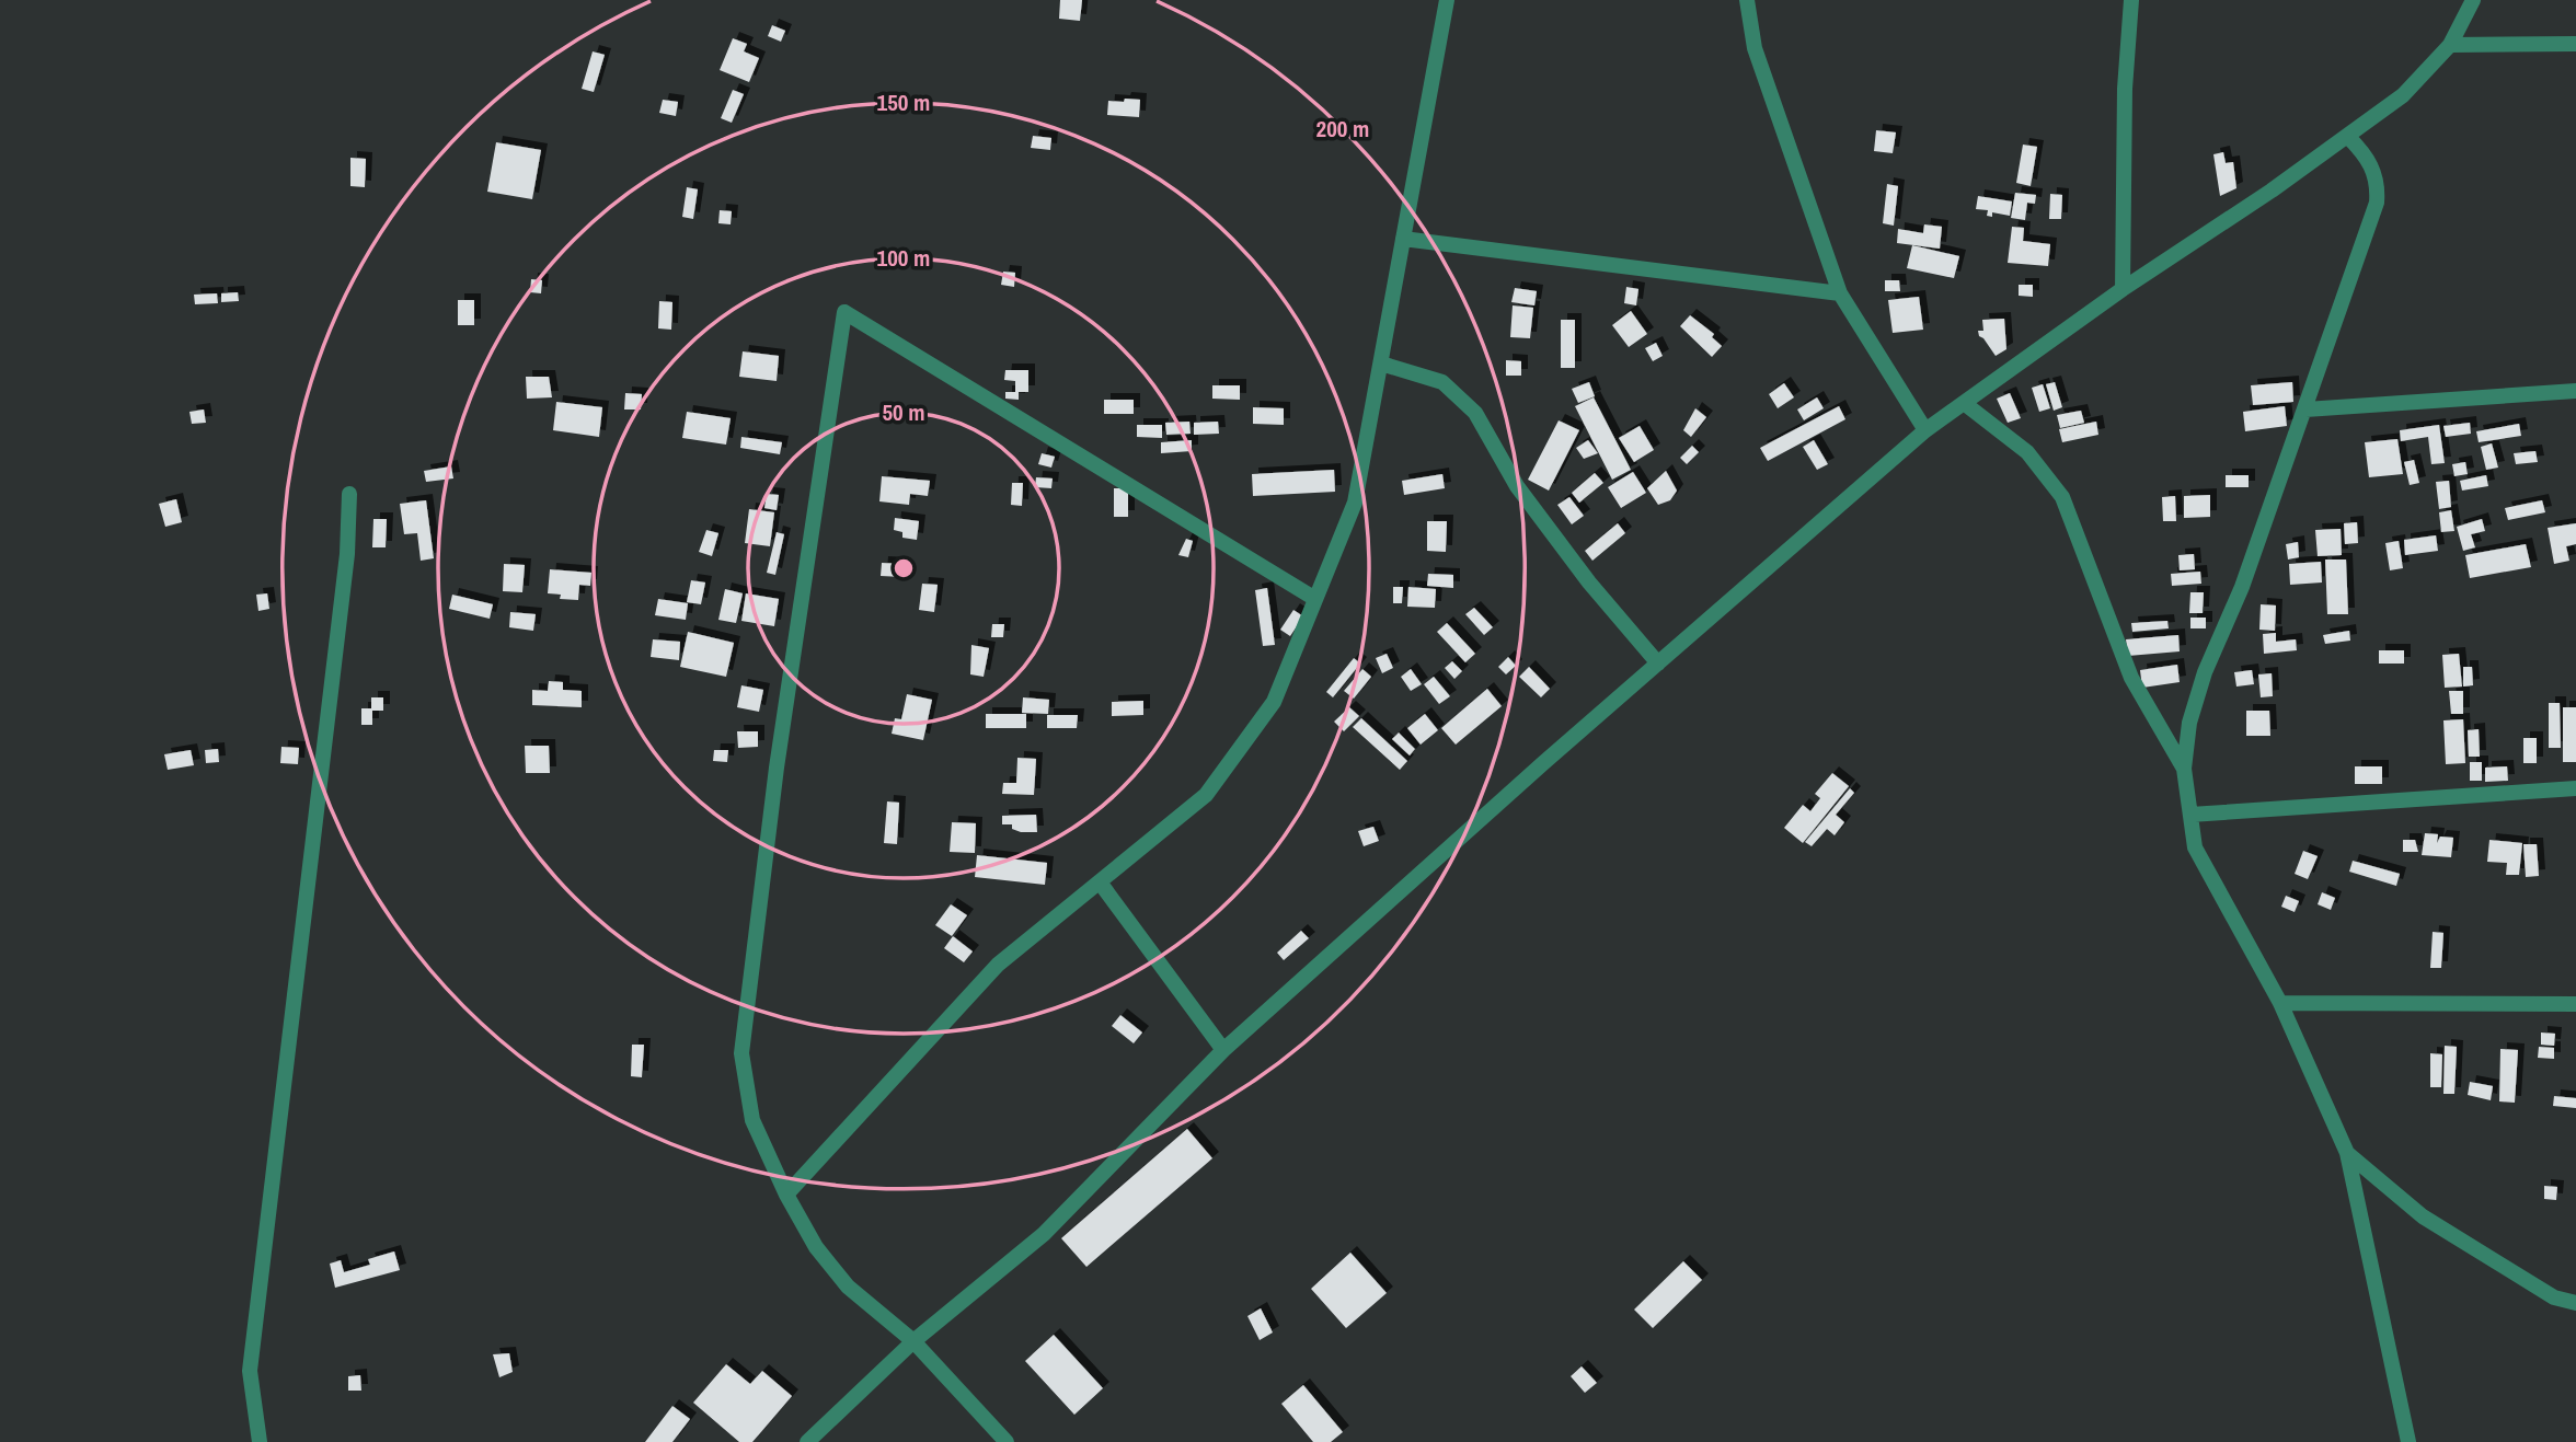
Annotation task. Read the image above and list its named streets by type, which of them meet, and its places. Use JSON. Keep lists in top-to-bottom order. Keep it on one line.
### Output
{"rings":["150 m","200 m","100 m","50 m"]}
